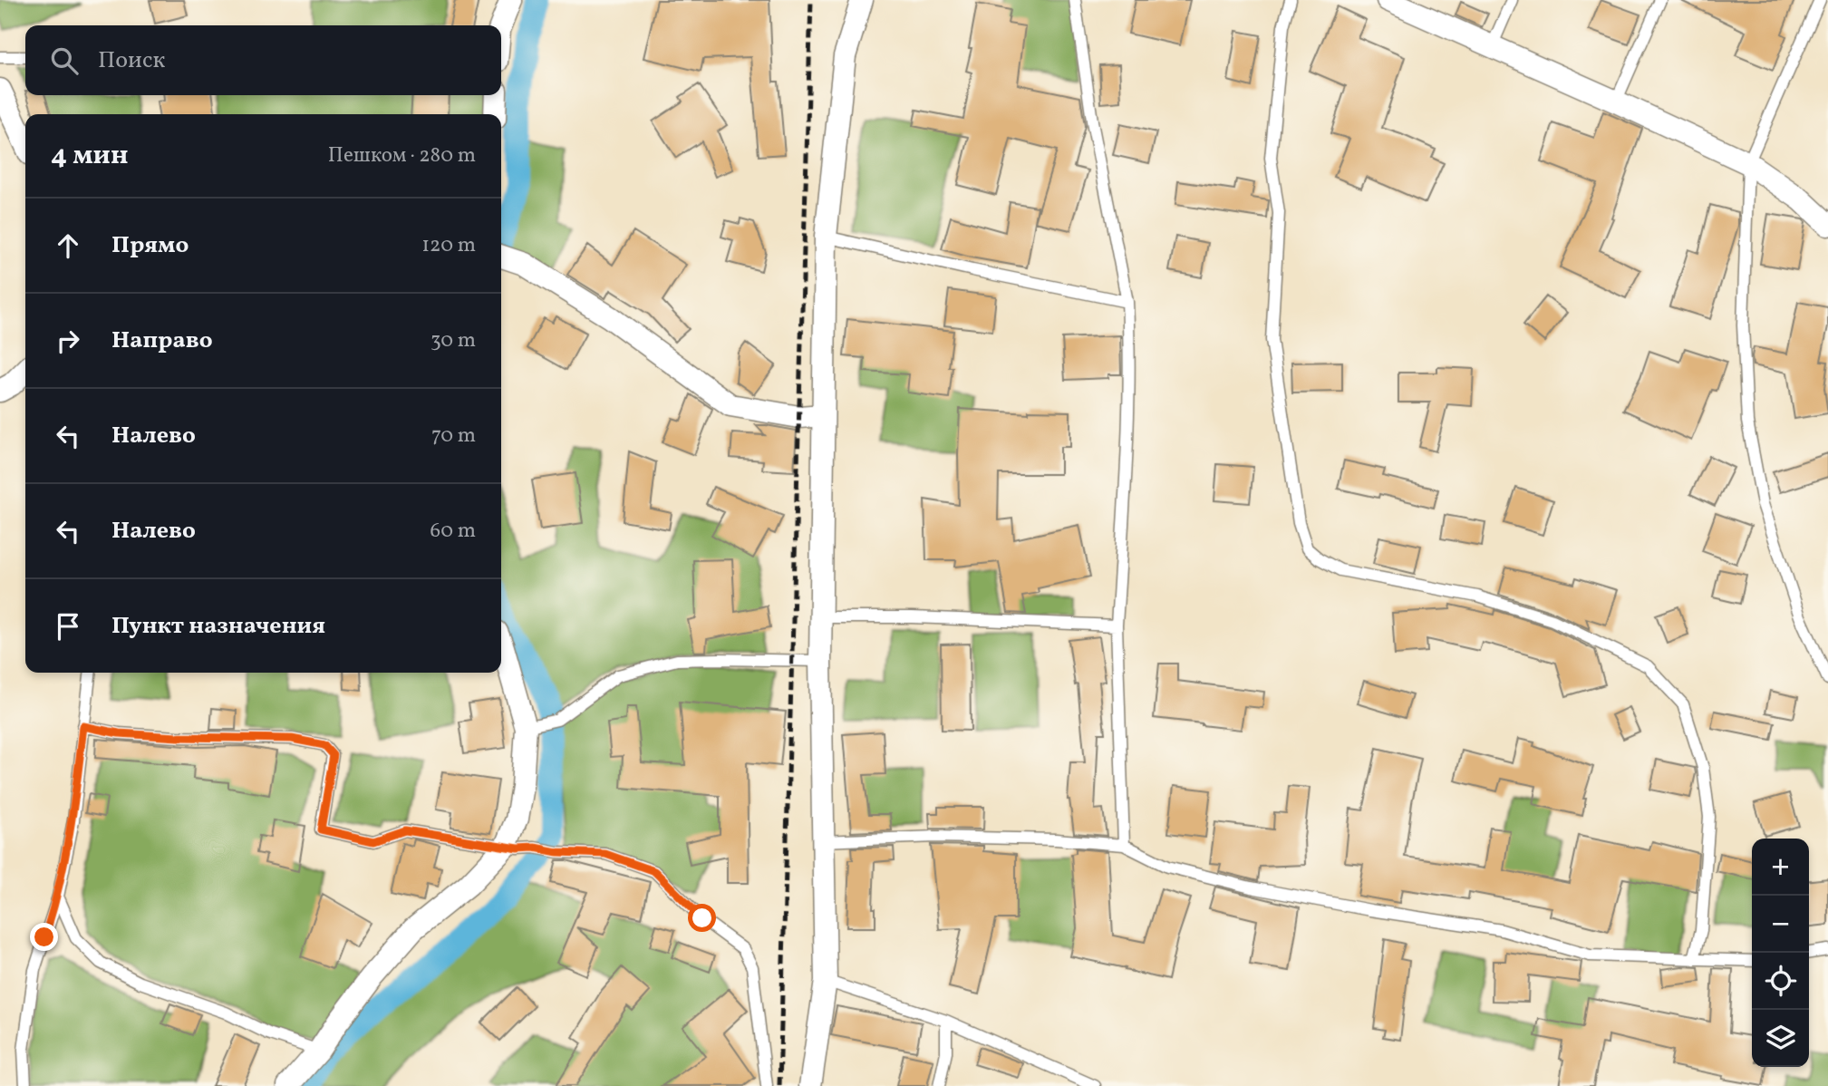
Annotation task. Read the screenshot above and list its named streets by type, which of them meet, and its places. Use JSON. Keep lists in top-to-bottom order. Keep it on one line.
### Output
{"page":{"search":"Поиск","heading":["4 мин","Пешком · 280 m"],"list":[["Прямо","120 m"],["Направо","30 m"],["Налево","70 m"],["Налево","60 m"],"Пункт назначения"],"map_buttons":["+","−"]}}
